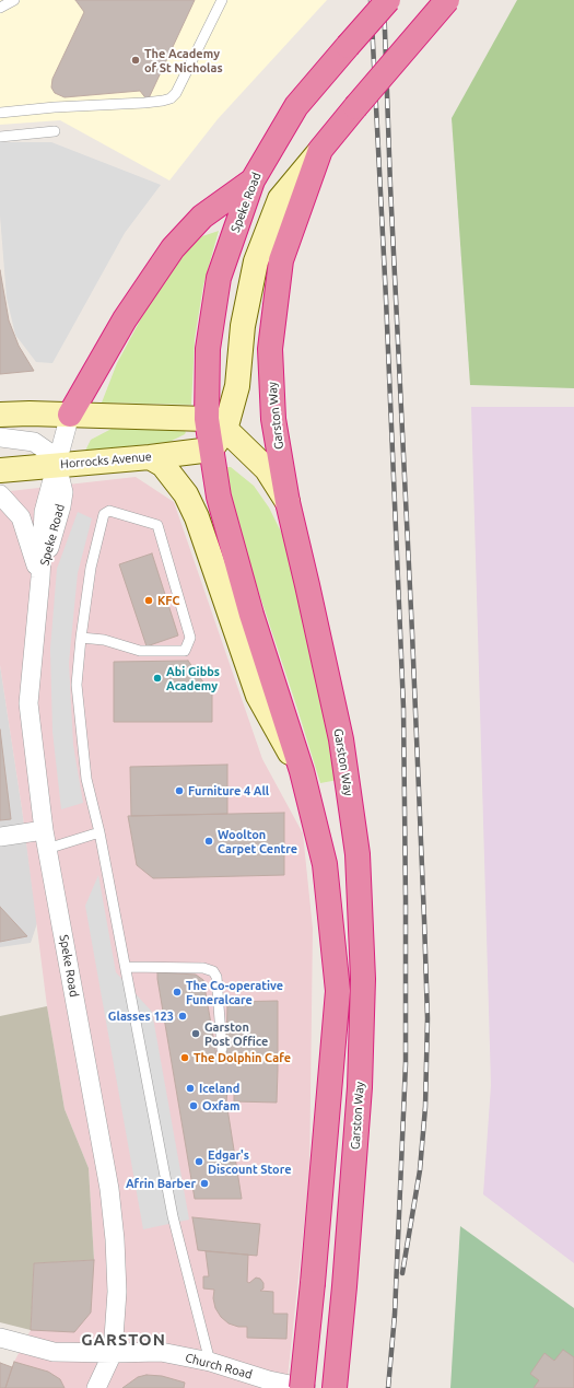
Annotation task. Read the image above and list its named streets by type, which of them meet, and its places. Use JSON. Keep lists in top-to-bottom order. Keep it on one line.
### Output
{"streets":{"highway":["Speke Road","Garston Way"],"main road":["Horrocks Avenue"],"street":["Church Road"]},"crossings":[["Speke Road","Horrocks Avenue"],["Speke Road","Church Road"]],"districts":["GARSTON"],"places":["The Academy of St Nicholas","KFC","Abi Gibbs Academy","Furniture 4 All","Woolton Carpet Centre","The Co-operative Funeralcare","Glasses 123","Garston Post Office","The Dolphin Cafe","Iceland","Oxfam","Edgar's Discount Store","Afrin Barber"]}
